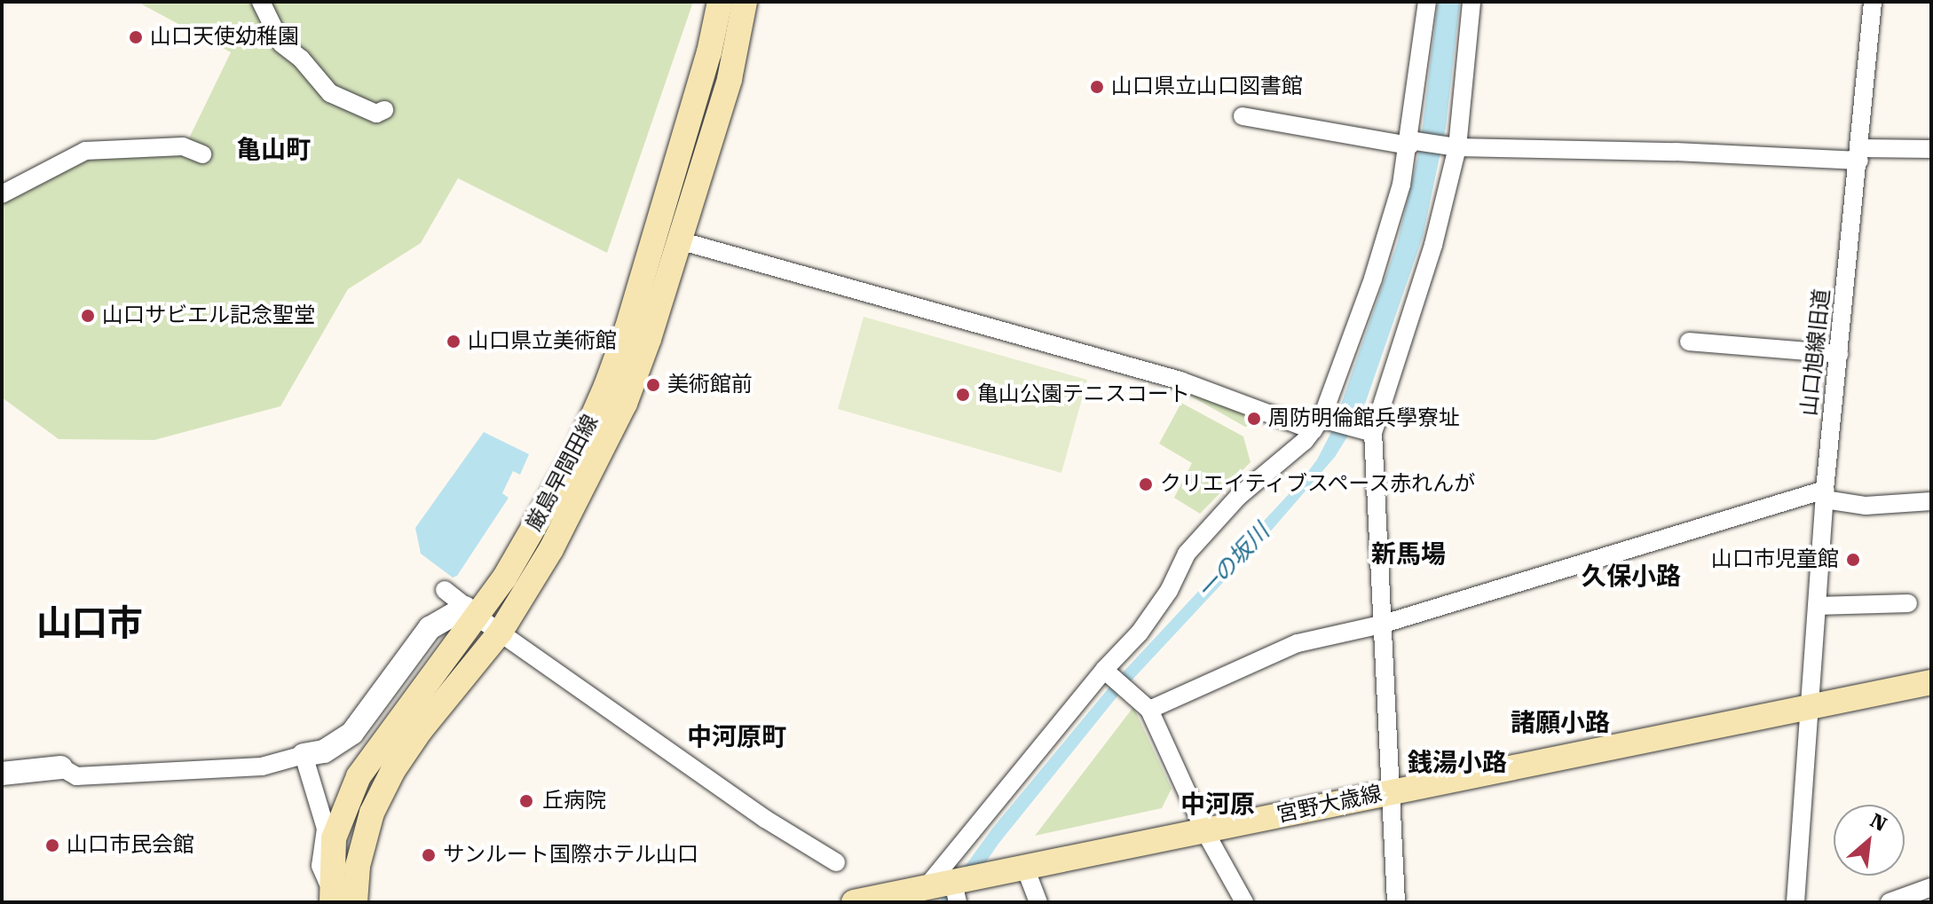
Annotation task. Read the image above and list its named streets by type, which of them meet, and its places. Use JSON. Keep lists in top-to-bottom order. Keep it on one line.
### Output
{"streets":{"main road":["厳島早間田線","宮野大歳線"],"street":["山口旭線旧道"]},"crossings":[["山口旭線旧道","宮野大歳線"]],"districts":["亀山町","新馬場","久保小路","山口市","諸願小路","中河原町","銭湯小路","中河原"],"water":["一の坂川"],"places":["山口天使幼稚園","山口県立山口図書館","山口サビエル記念聖堂","山口県立美術館","美術館前","亀山公園テニスコート","周防明倫館兵學寮址","クリエイティブスペース赤れんが","山口市児童館","丘病院","山口市民会館","サンルート国際ホテル山口"],"north":"top right"}
